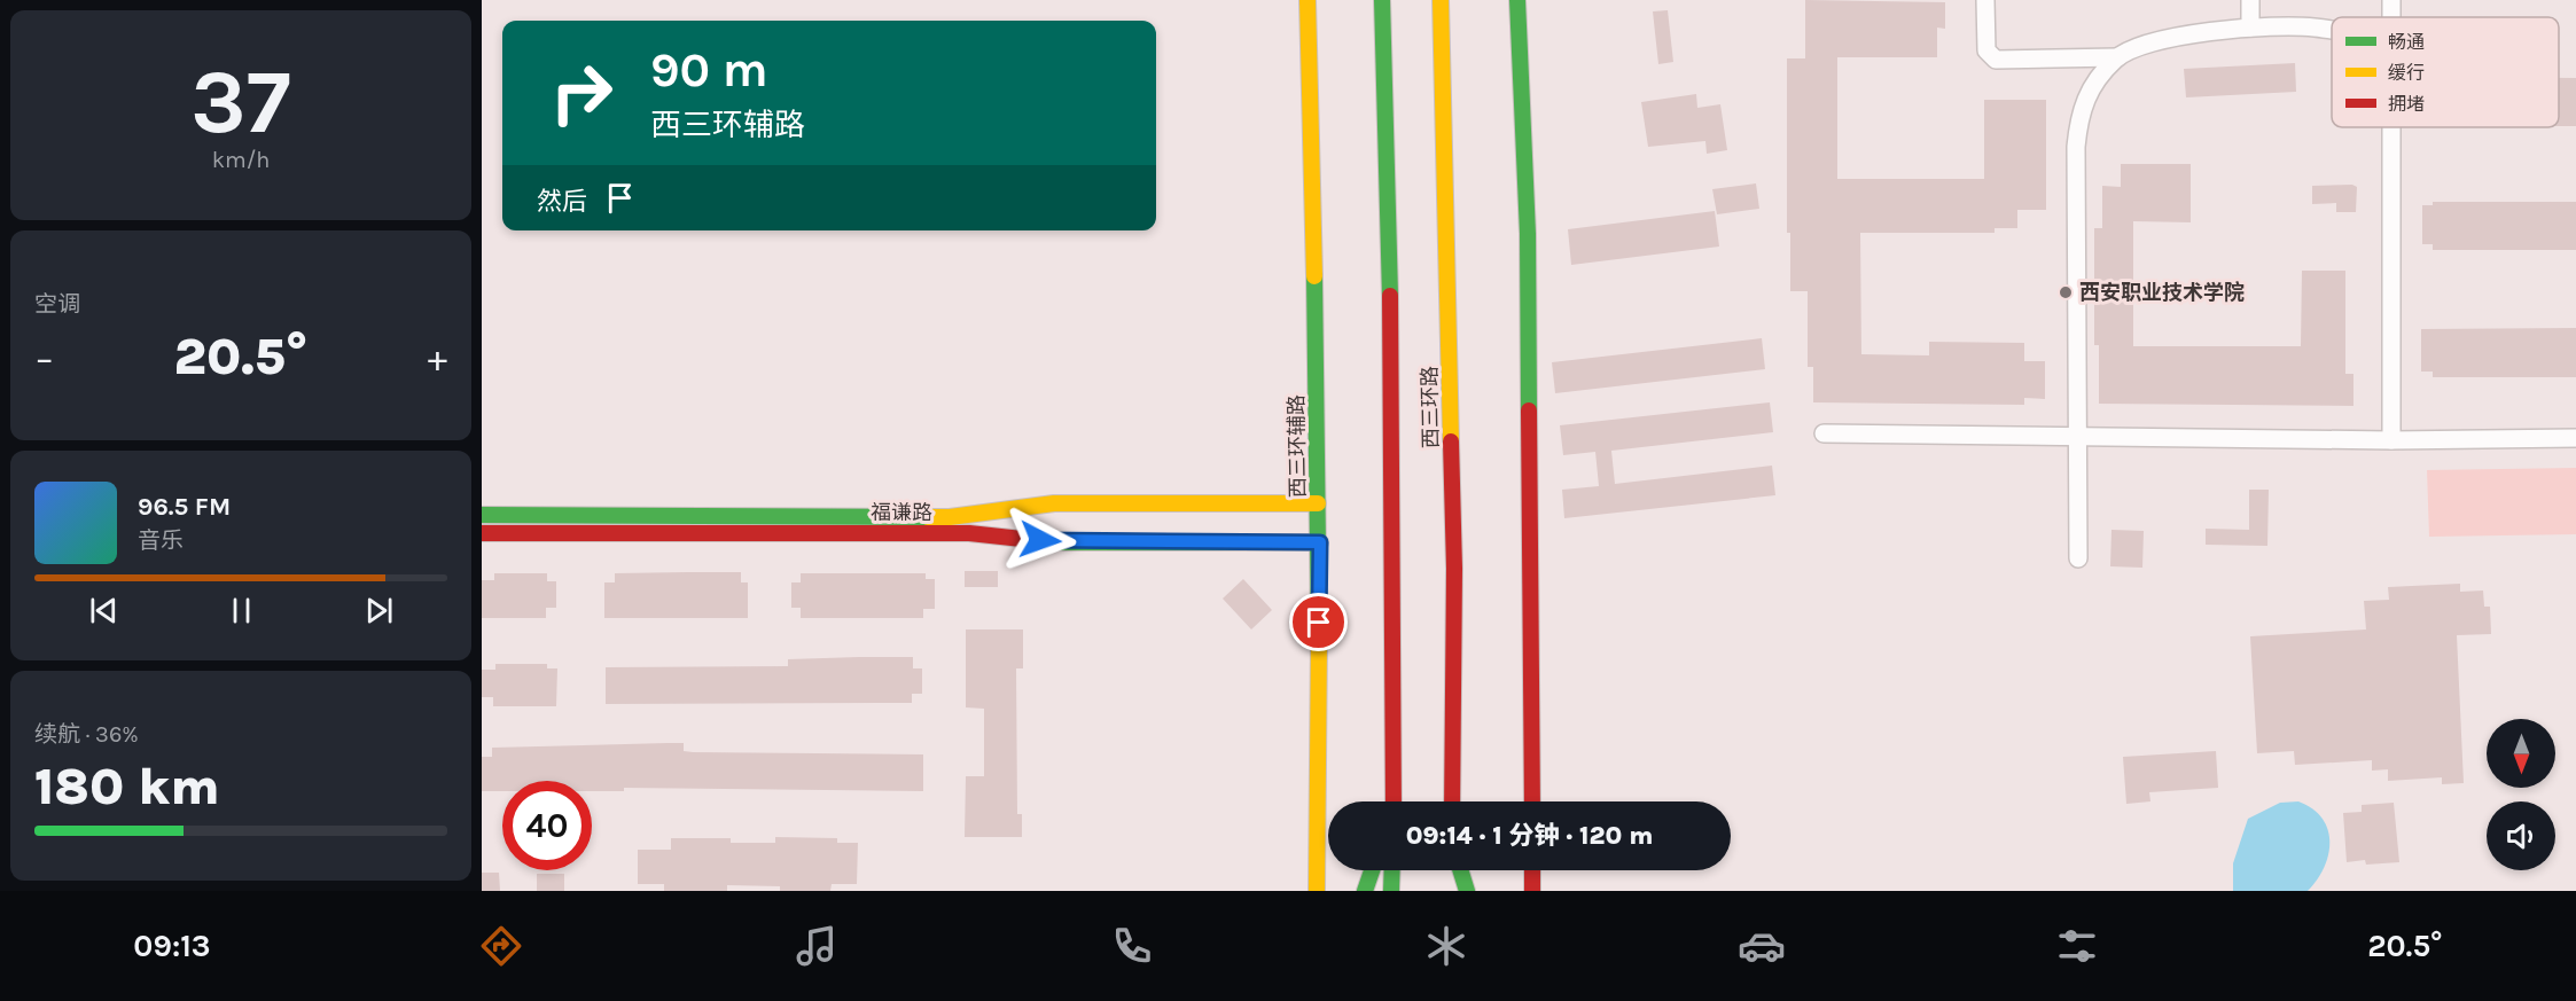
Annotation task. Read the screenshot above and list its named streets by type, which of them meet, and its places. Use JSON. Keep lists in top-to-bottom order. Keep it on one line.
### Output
{"streets":{"main road":["西三环路","西三环辅路","福谦路"]},"crossings":[["西三环辅路","福谦路"]],"places":["西安职业技术学院"],"legend":["畅通","缓行","拥堵"],"north":"bottom","page":{"tile":[["37","km/h"],"空调",["续航 · 36%","180 km"]],"turn":["90 m","西三环辅路"],"then":"然后","heat":["−","20.5°","+"],"song":["96.5 FM","音乐"],"limit":"40","trip":"09:14 · 1 分钟 · 120 m","tabs":["09:13","20.5°"]}}
